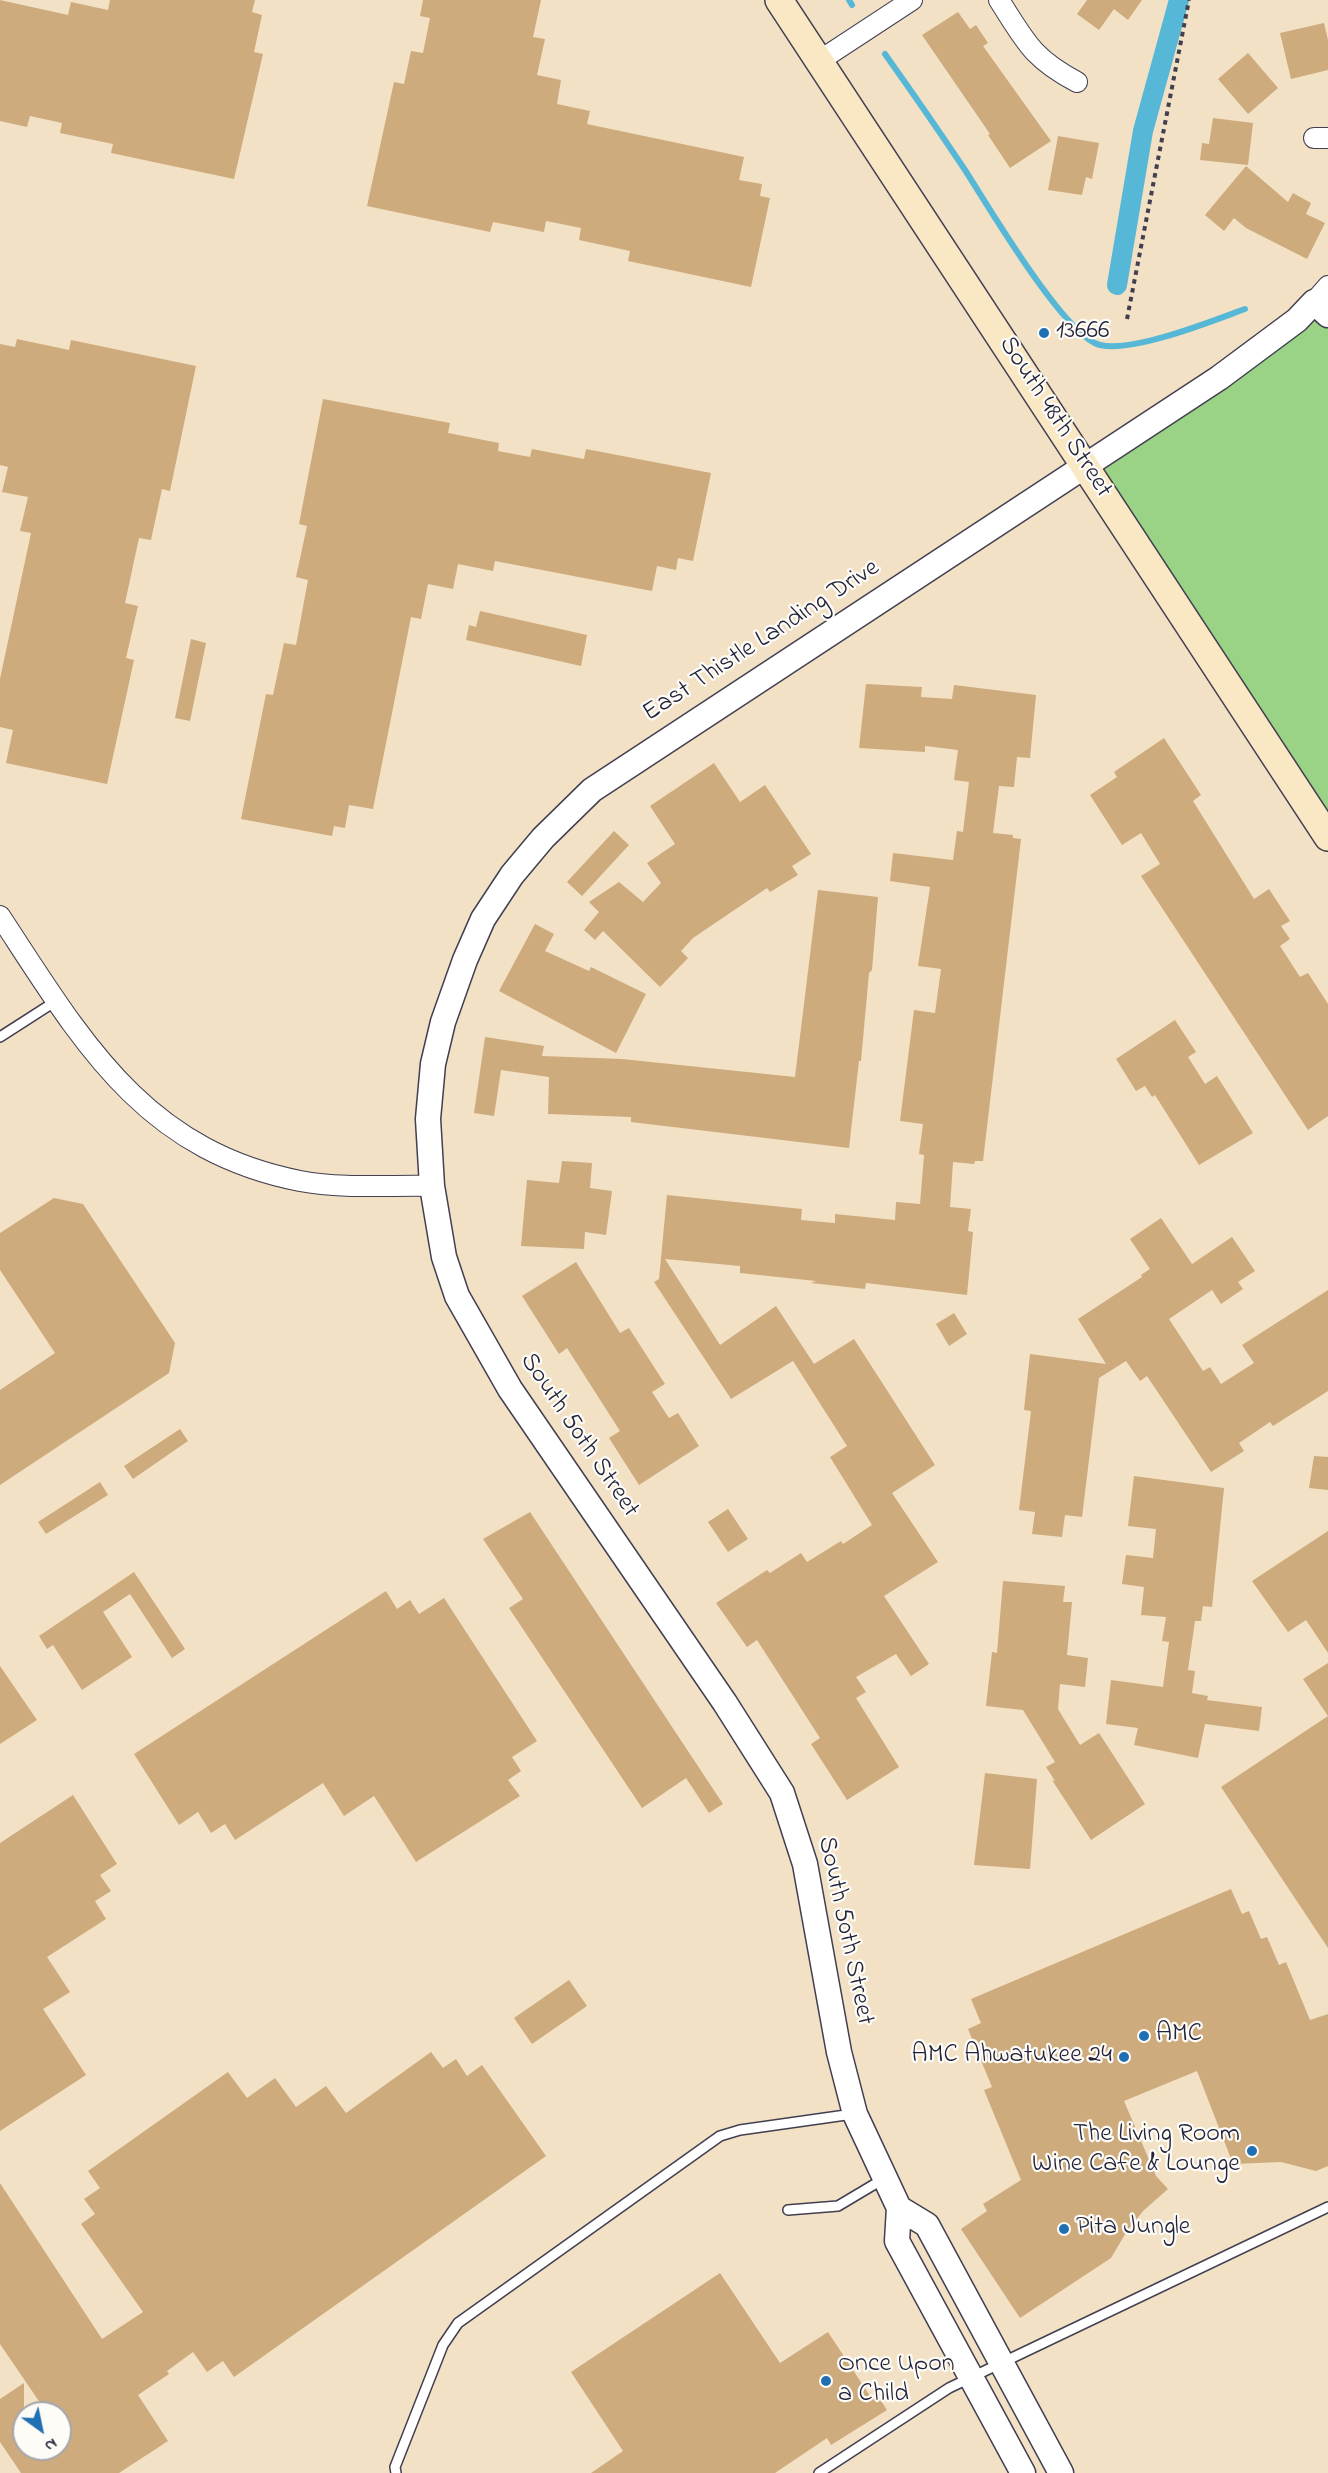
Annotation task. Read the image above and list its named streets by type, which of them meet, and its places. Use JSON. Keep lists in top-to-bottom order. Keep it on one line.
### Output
{"streets":{"main road":["South 48th Street"],"street":["East Thistle Landing Drive","South 50th Street"]},"crossings":[["South 48th Street","East Thistle Landing Drive"],["East Thistle Landing Drive","South 50th Street"]],"places":["13666","AMC","AMC Ahwatukee 24","The Living Room Wine Cafe & Lounge","Pita Jungle","Once Upon a Child"],"north":"bottom right"}
